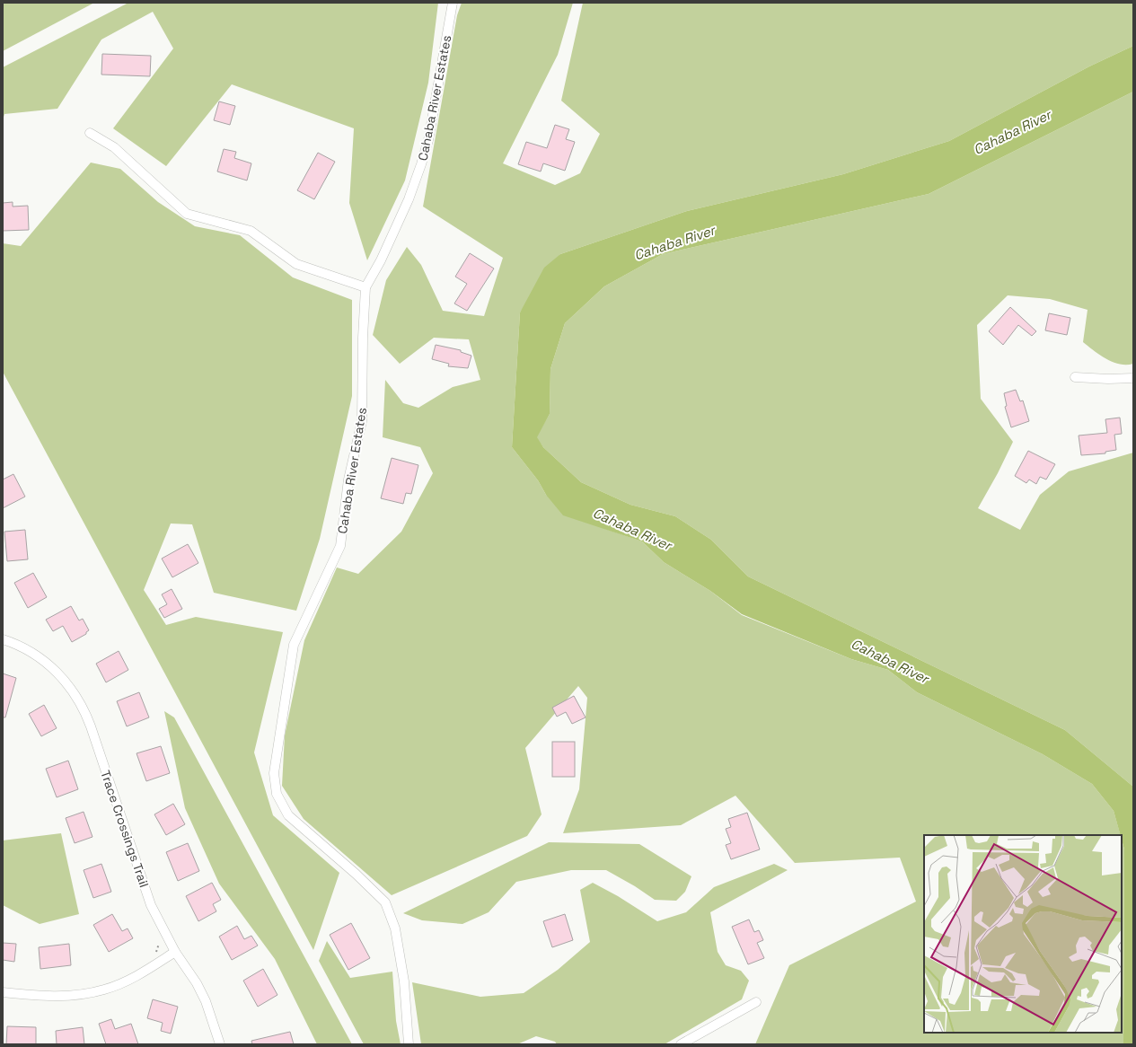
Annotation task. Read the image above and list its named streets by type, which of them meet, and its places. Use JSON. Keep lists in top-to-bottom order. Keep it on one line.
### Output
{"streets":{"street":["Cahaba River Estates","Trace Crossings Trail"]},"water":["Cahaba River"]}
